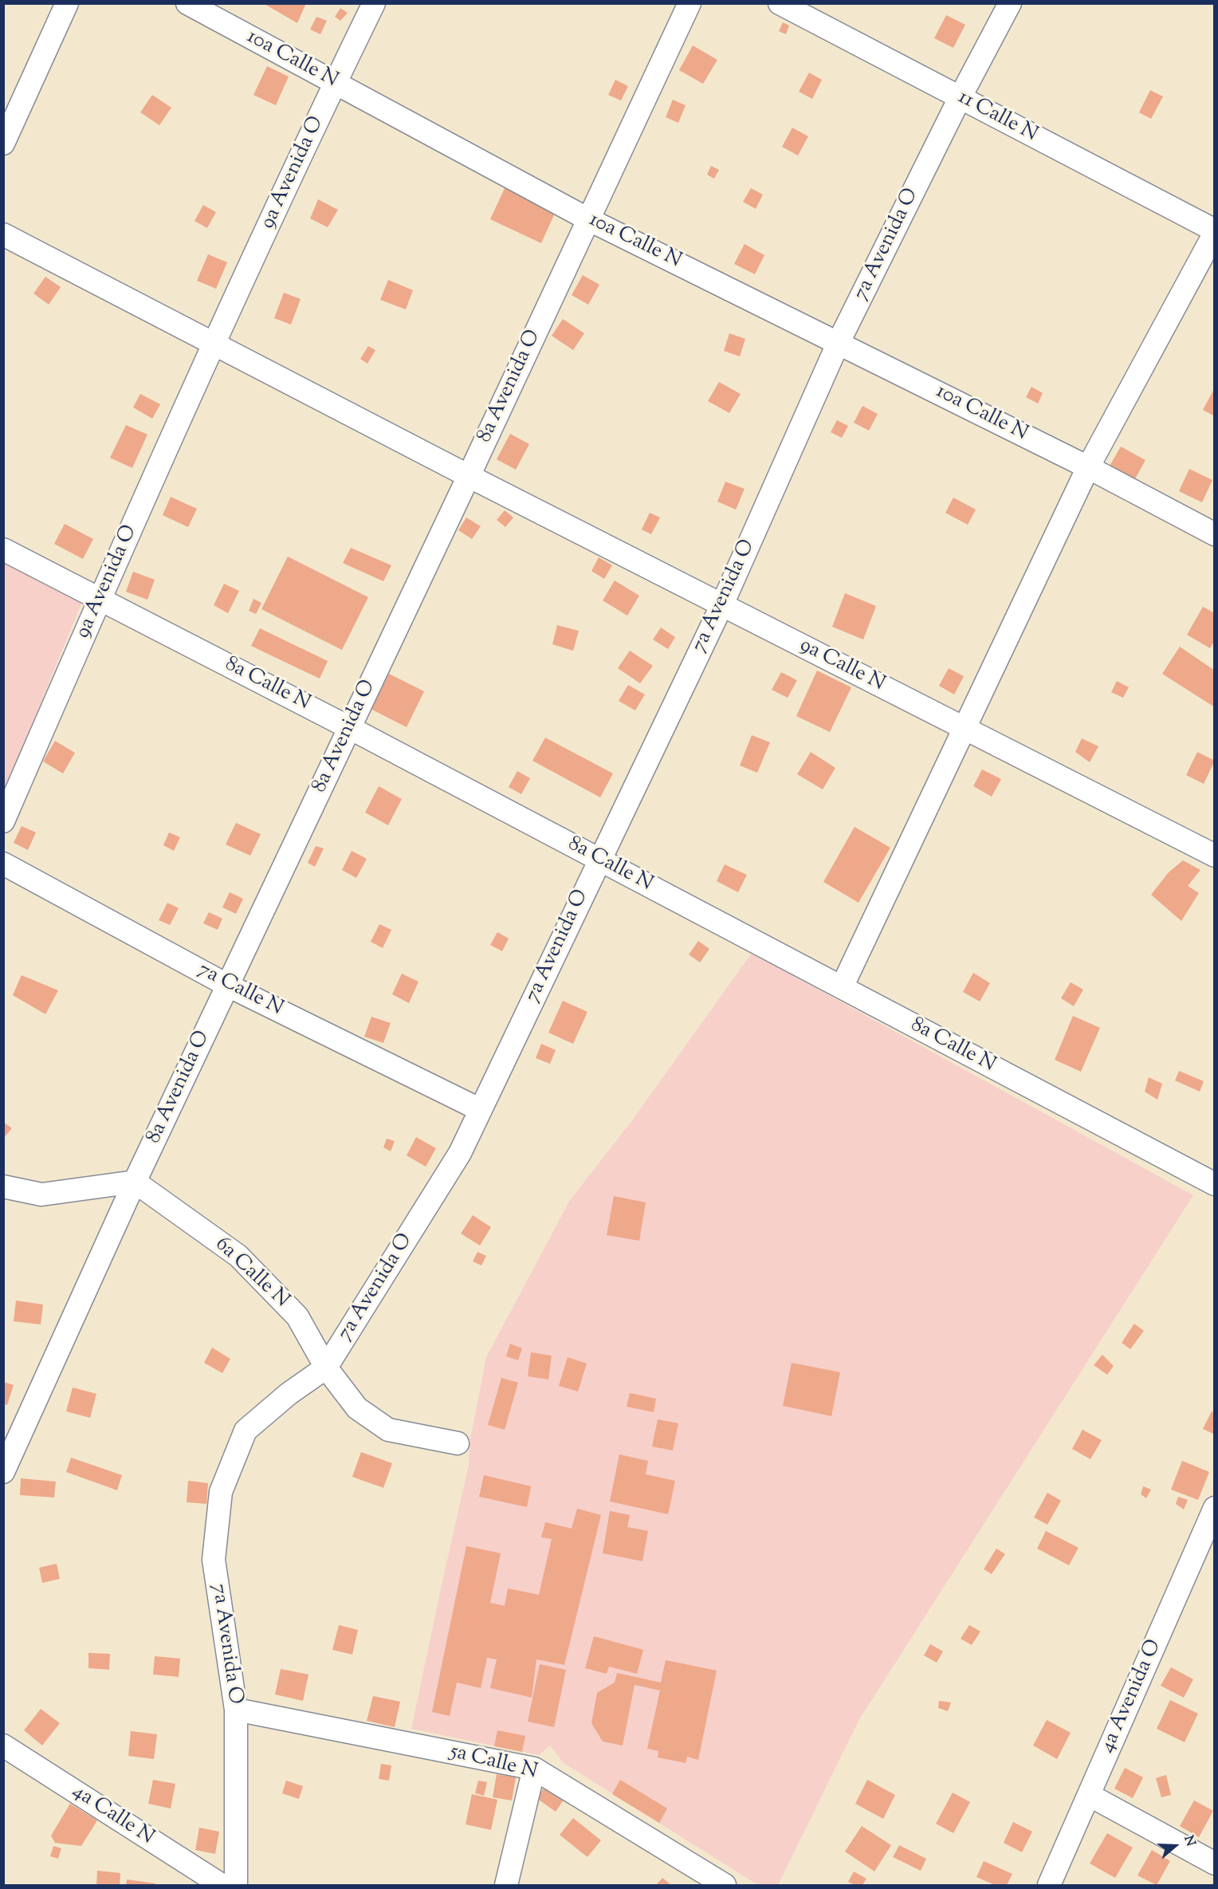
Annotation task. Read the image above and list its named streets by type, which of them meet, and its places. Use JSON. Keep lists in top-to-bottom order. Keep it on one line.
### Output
{"streets":{"street":["10a Calle N","11 Calle N","9a Avenida O","7a Avenida O","8a Avenida O","9a Calle N","8a Calle N","7a Calle N","6a Calle N","4a Avenida O","5a Calle N","4a Calle N"]},"crossings":[["10a Calle N","9a Avenida O"],["10a Calle N","7a Avenida O"],["10a Calle N","8a Avenida O"],["11 Calle N","7a Avenida O"],["9a Avenida O","8a Calle N"],["7a Avenida O","9a Calle N"],["7a Avenida O","8a Calle N"],["7a Avenida O","7a Calle N"],["7a Avenida O","6a Calle N"],["7a Avenida O","5a Calle N"],["8a Avenida O","9a Calle N"],["8a Avenida O","8a Calle N"],["8a Avenida O","7a Calle N"],["8a Avenida O","6a Calle N"]],"north":"right"}
